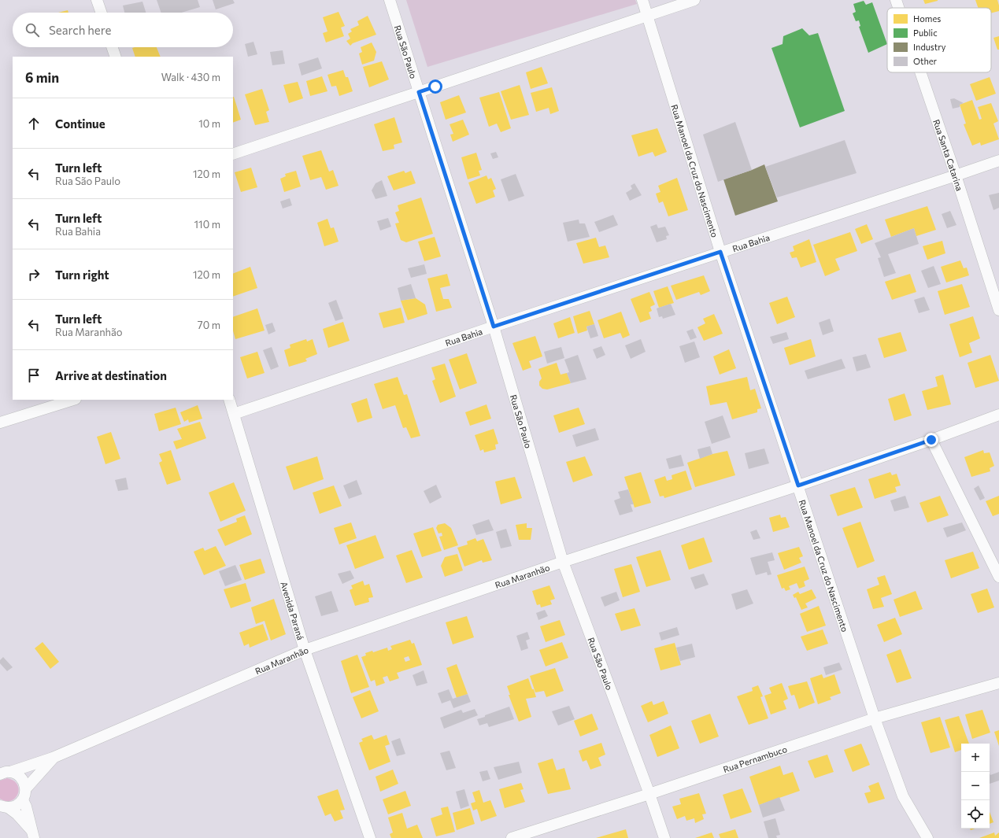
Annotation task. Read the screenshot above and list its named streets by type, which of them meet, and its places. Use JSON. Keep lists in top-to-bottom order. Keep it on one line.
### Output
{"streets":{"street":["Rua São Paulo","Rua Santa Catarina","Rua Manoel da Cruz do Nascimento","Rua Bahia","Rua Maranhão","Avenida Paraná","Rua Pernambuco"]},"crossings":[["Rua São Paulo","Rua Bahia"],["Rua São Paulo","Rua Maranhão"],["Rua São Paulo","Rua Pernambuco"],["Rua Santa Catarina","Rua Bahia"],["Rua Manoel da Cruz do Nascimento","Rua Bahia"],["Rua Manoel da Cruz do Nascimento","Rua Maranhão"],["Rua Manoel da Cruz do Nascimento","Rua Pernambuco"],["Rua Bahia","Avenida Paraná"],["Rua Maranhão","Avenida Paraná"]],"legend":["Homes","Public","Industry","Other"],"page":{"search":"Search here","heading":["6 min","Walk · 430 m"],"list":[["Continue","10 m"],["Turn left","Rua São Paulo","120 m"],["Turn left","Rua Bahia","110 m"],["Turn right","120 m"],["Turn left","Rua Maranhão","70 m"],"Arrive at destination"],"map_buttons":["+","−"]}}
